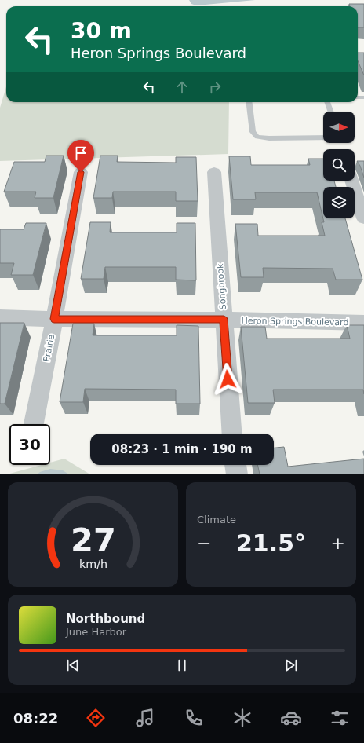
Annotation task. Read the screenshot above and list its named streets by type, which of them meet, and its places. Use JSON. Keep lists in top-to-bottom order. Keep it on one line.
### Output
{"streets":{"street":["Songbrook","Heron Springs Boulevard","Prairie"]},"crossings":[["Songbrook","Heron Springs Boulevard"],["Heron Springs Boulevard","Prairie"]],"north":"right","page":{"turn":["30 m","Heron Springs Boulevard"],"limit":"30","trip":"08:23 · 1 min · 190 m","tile":"Climate","heat":["−","21.5°","+"],"song":["Northbound","June Harbor"],"tabs":"08:22","gauge":["27","km/h"]}}
